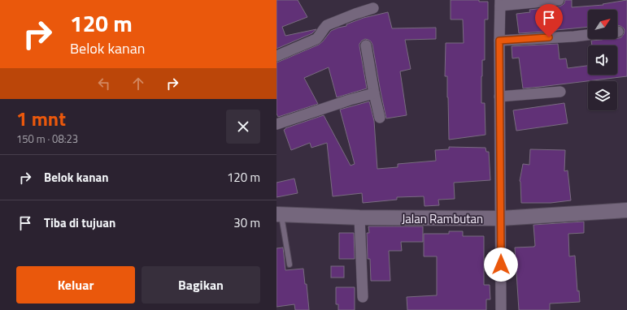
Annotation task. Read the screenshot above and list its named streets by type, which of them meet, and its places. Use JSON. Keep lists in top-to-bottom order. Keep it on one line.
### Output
{"streets":{"street":["Jalan Rambutan"]},"north":"top right","page":{"turn":["120 m","Belok kanan"],"heading":["1 mnt","150 m · 08:23"],"list":[{"name":"Belok kanan","value":"120 m"},{"name":"Tiba di tujuan","value":"30 m"}],"buttons":["Keluar","Bagikan"]}}
